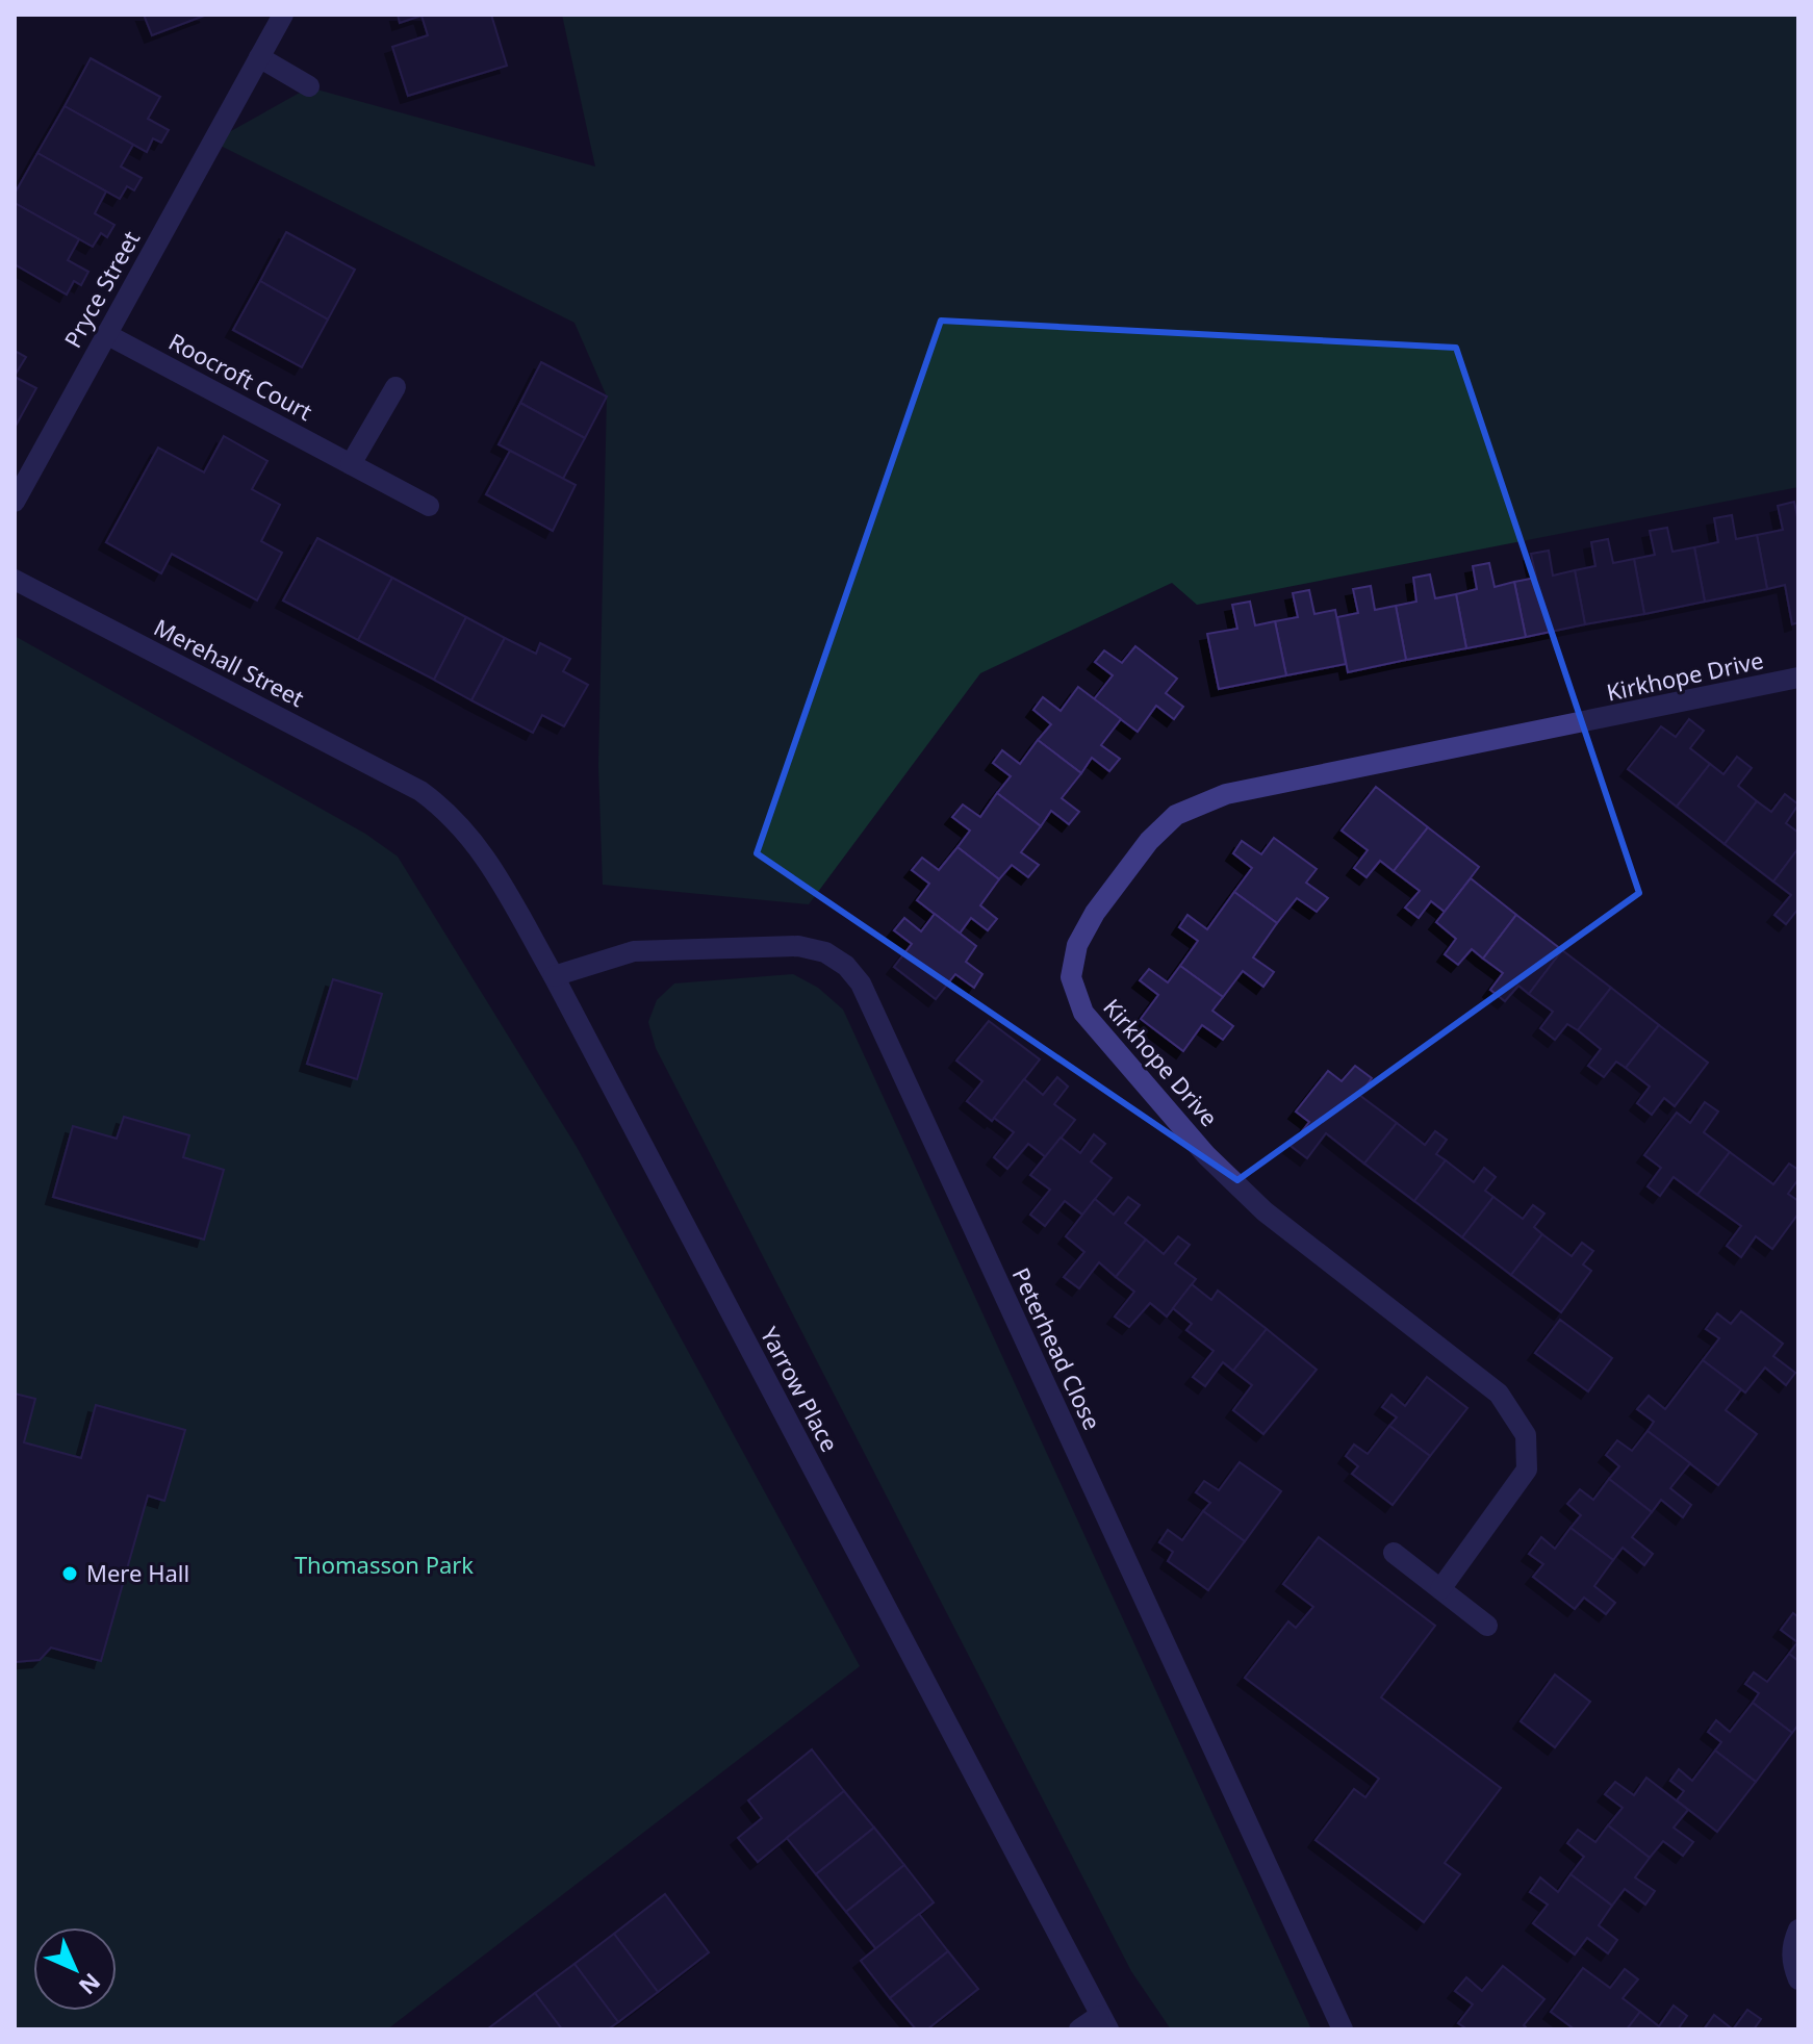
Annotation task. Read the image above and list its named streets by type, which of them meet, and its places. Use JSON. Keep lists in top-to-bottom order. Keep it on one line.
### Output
{"streets":{"street":["Pryce Street","Roocroft Court","Merehall Street","Kirkhope Drive","Peterhead Close","Yarrow Place"]},"crossings":[["Pryce Street","Roocroft Court"],["Merehall Street","Yarrow Place"],["Peterhead Close","Yarrow Place"]],"parks":["Thomasson Park"],"places":["Mere Hall"],"north":"bottom right"}
